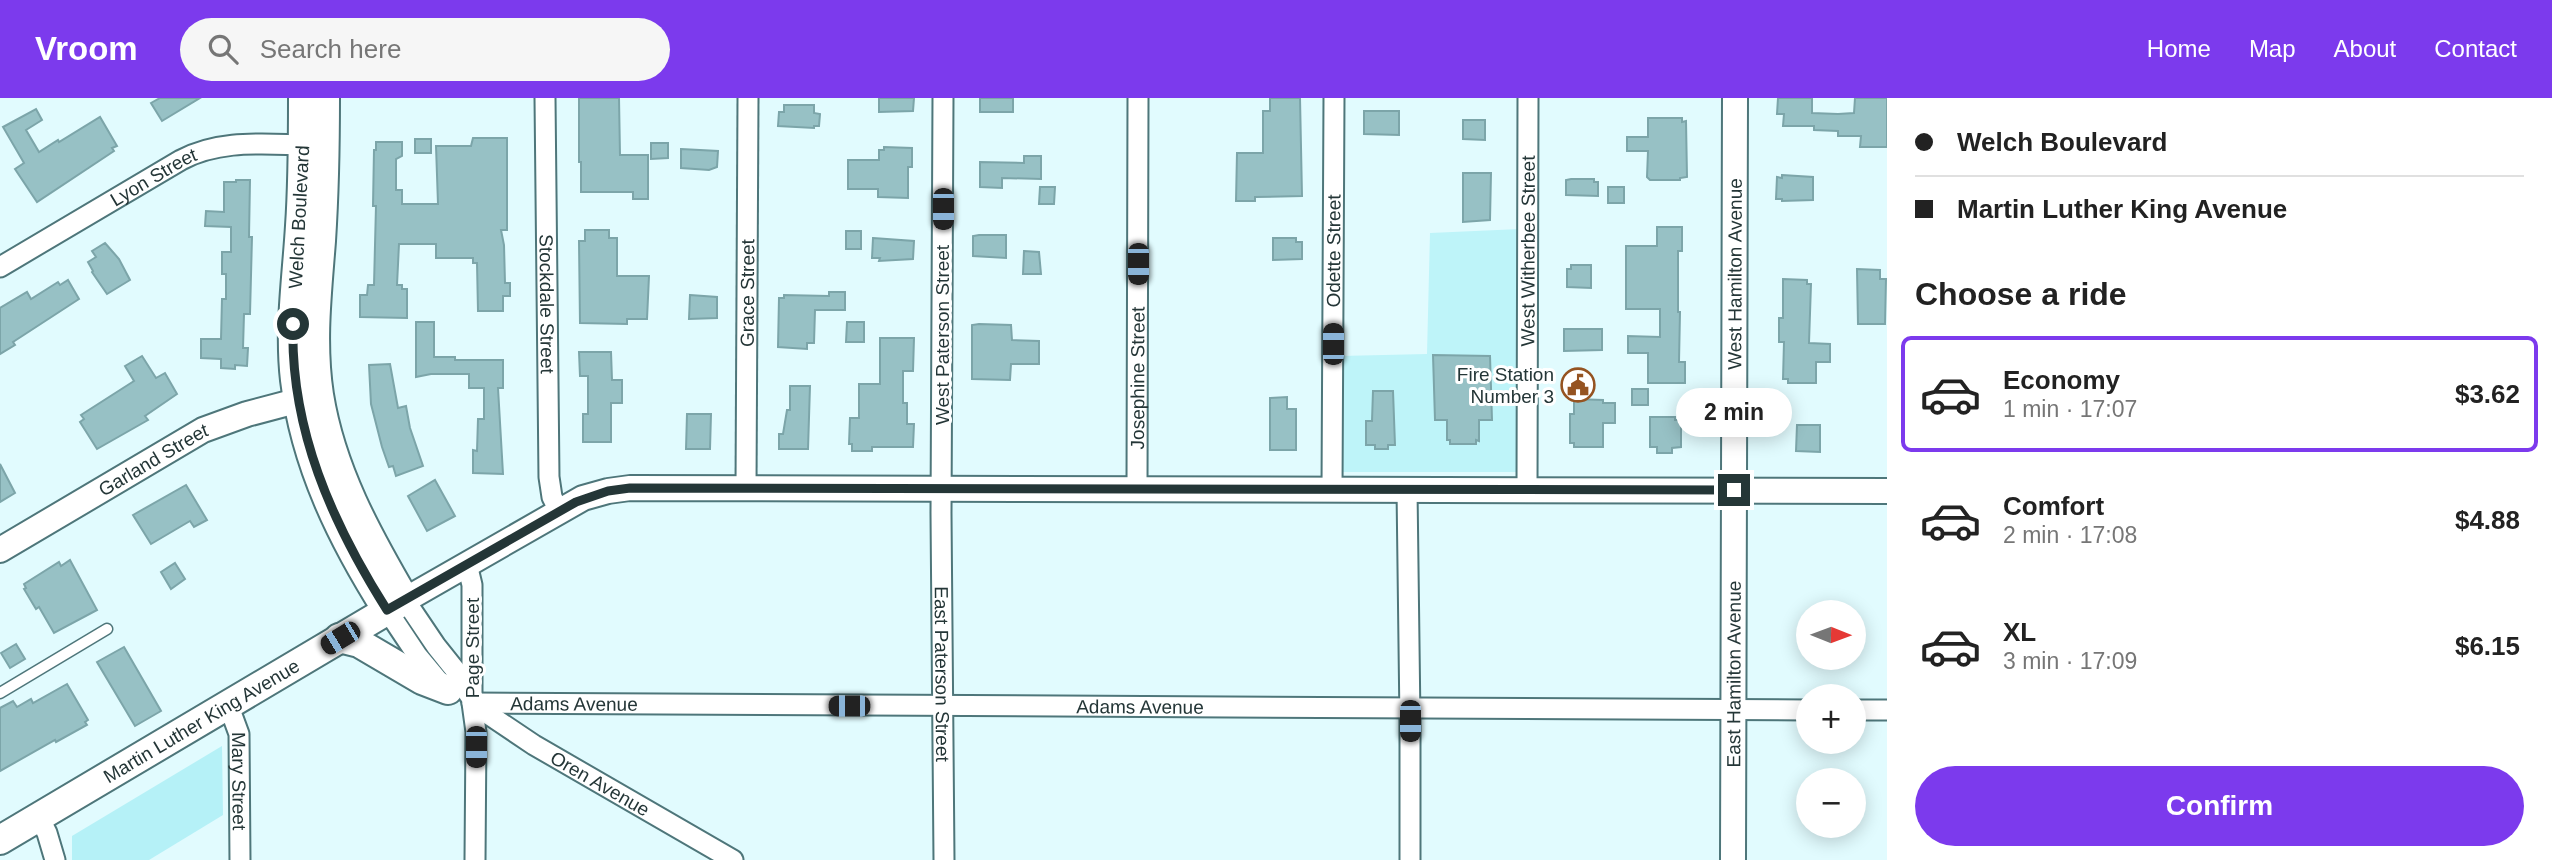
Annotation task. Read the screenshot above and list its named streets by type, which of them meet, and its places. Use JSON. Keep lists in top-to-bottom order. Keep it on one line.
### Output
{"streets":{"main road":["Welch Boulevard","Martin Luther King Avenue"],"street":["Lyon Street","Odette Street","West Witherbee Street","West Hamilton Avenue","Grace Street","Stockdale Street","West Paterson Street","Josephine Street","Garland Street","Page Street","East Paterson Street","East Hamilton Avenue","Adams Avenue","Mary Street","Oren Avenue"]},"crossings":[["Lyon Street","Welch Boulevard"],["Welch Boulevard","Garland Street"],["Welch Boulevard","Martin Luther King Avenue"],["Welch Boulevard","Oren Avenue"],["Odette Street","Martin Luther King Avenue"],["West Witherbee Street","Martin Luther King Avenue"],["West Hamilton Avenue","East Hamilton Avenue"],["West Hamilton Avenue","Martin Luther King Avenue"],["Grace Street","Martin Luther King Avenue"],["Stockdale Street","Martin Luther King Avenue"],["West Paterson Street","East Paterson Street"],["West Paterson Street","Martin Luther King Avenue"],["Josephine Street","Martin Luther King Avenue"],["Page Street","Adams Avenue"],["Page Street","Martin Luther King Avenue"],["Page Street","Oren Avenue"],["East Paterson Street","Adams Avenue"],["East Paterson Street","Martin Luther King Avenue"],["East Hamilton Avenue","Adams Avenue"],["East Hamilton Avenue","Martin Luther King Avenue"],["Adams Avenue","Oren Avenue"],["Martin Luther King Avenue","Mary Street"],["Martin Luther King Avenue","Oren Avenue"]],"places":{"public building":["Fire Station Number 3"]},"north":"right","page":{"header":"Vroom","search":"Search here","nav":["Home","Map","About","Contact"],"banner":["Welch Boulevard","Martin Luther King Avenue"],"heading":"Choose a ride","list":[{"name":"Economy","note":"1 min · 17:07","value":"$3.62"},{"name":"Comfort","note":"2 min · 17:08","value":"$4.88"},{"name":"XL","note":"3 min · 17:09","value":"$6.15"}],"bubble":"2 min","map_buttons":["+","−"],"buttons":"Confirm"}}
